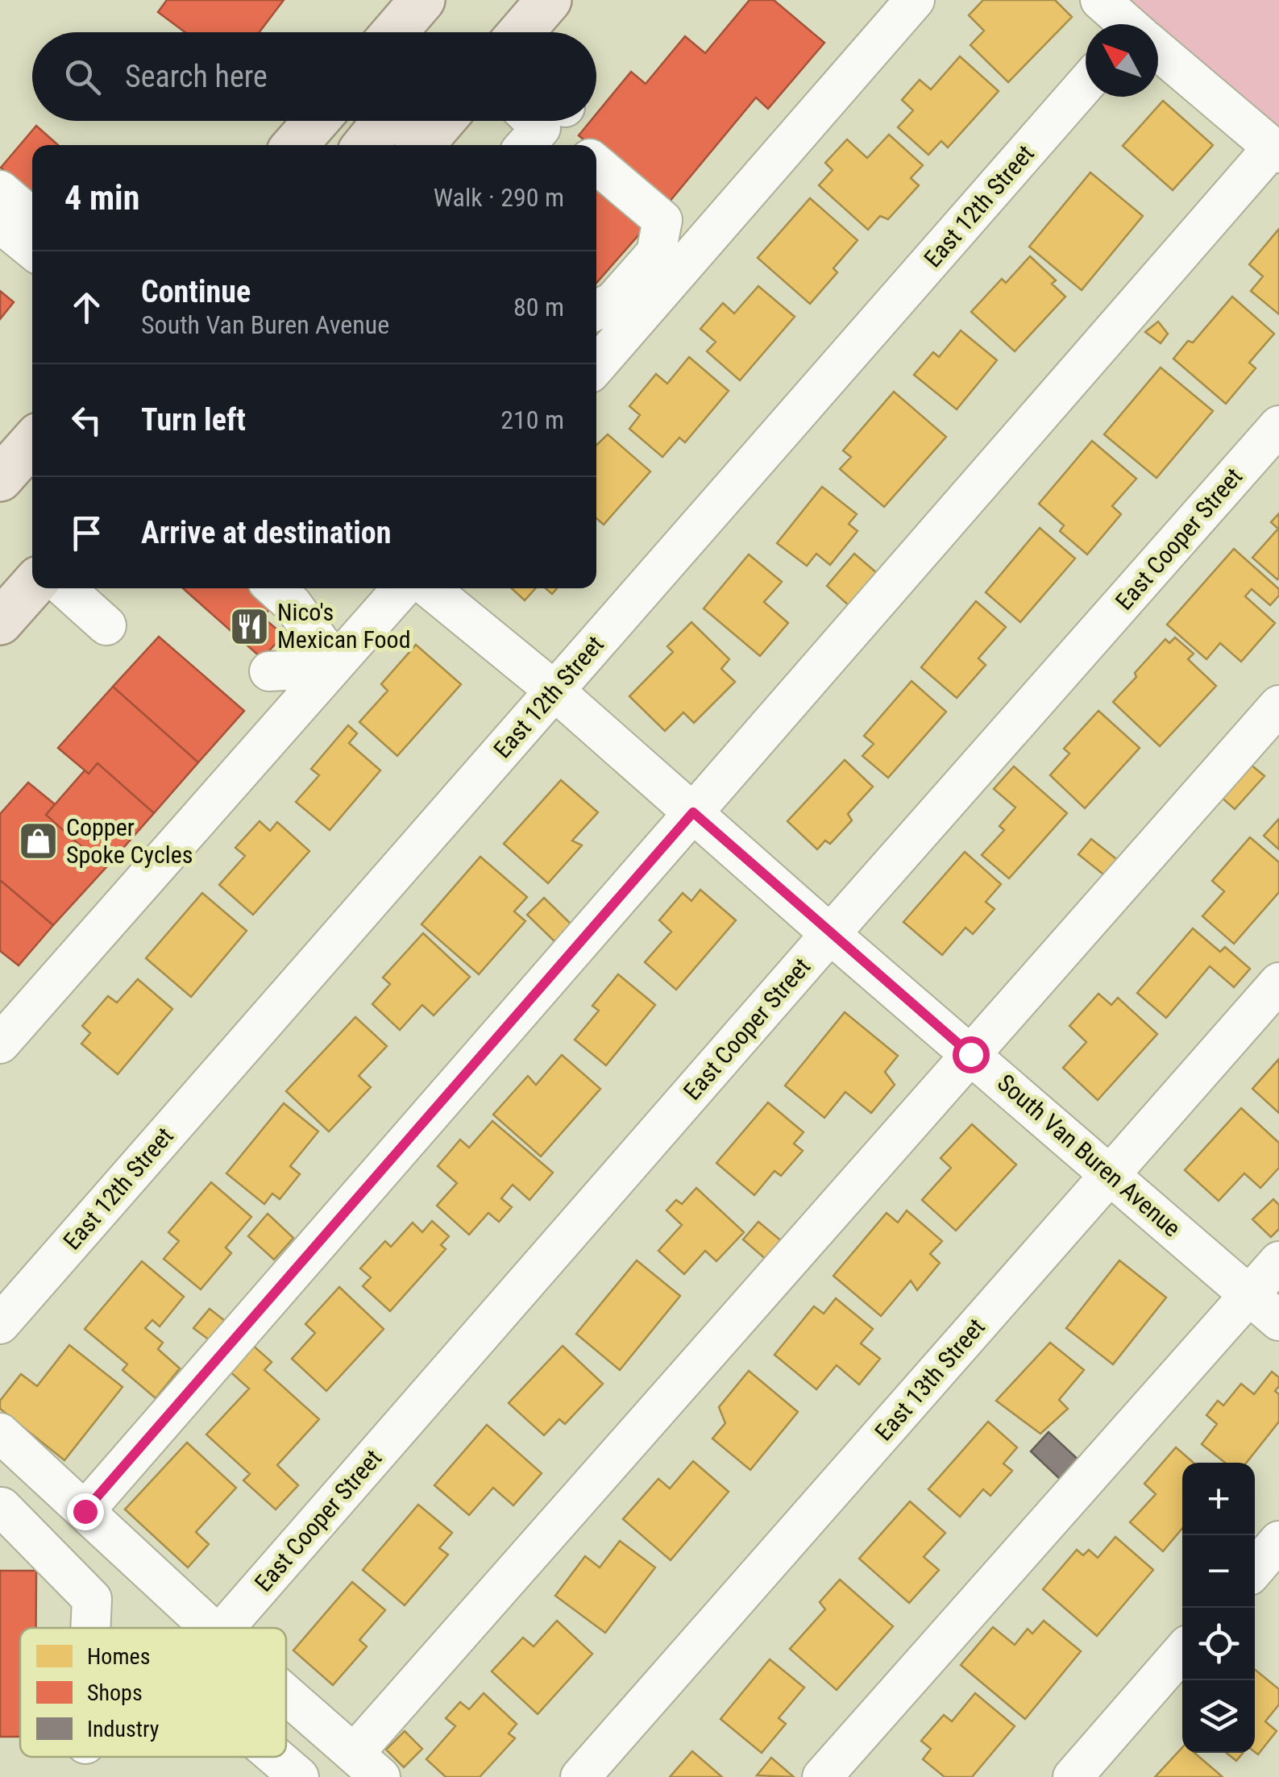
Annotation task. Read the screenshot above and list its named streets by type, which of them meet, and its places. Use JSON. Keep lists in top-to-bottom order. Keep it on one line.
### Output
{"streets":{"street":["East 12th Street","East Cooper Street","South Van Buren Avenue","East 13th Street"]},"crossings":[["East 12th Street","South Van Buren Avenue"],["East Cooper Street","South Van Buren Avenue"],["South Van Buren Avenue","East 13th Street"]],"places":{"restaurant":["Nico's Mexican Food"],"shop":["Copper Spoke Cycles"]},"legend":["Homes","Shops","Industry"],"north":"top left","page":{"search":"Search here","heading":["4 min","Walk · 290 m"],"list":[["Continue","South Van Buren Avenue","80 m"],["Turn left","210 m"],"Arrive at destination"],"map_buttons":["+","−"]}}
